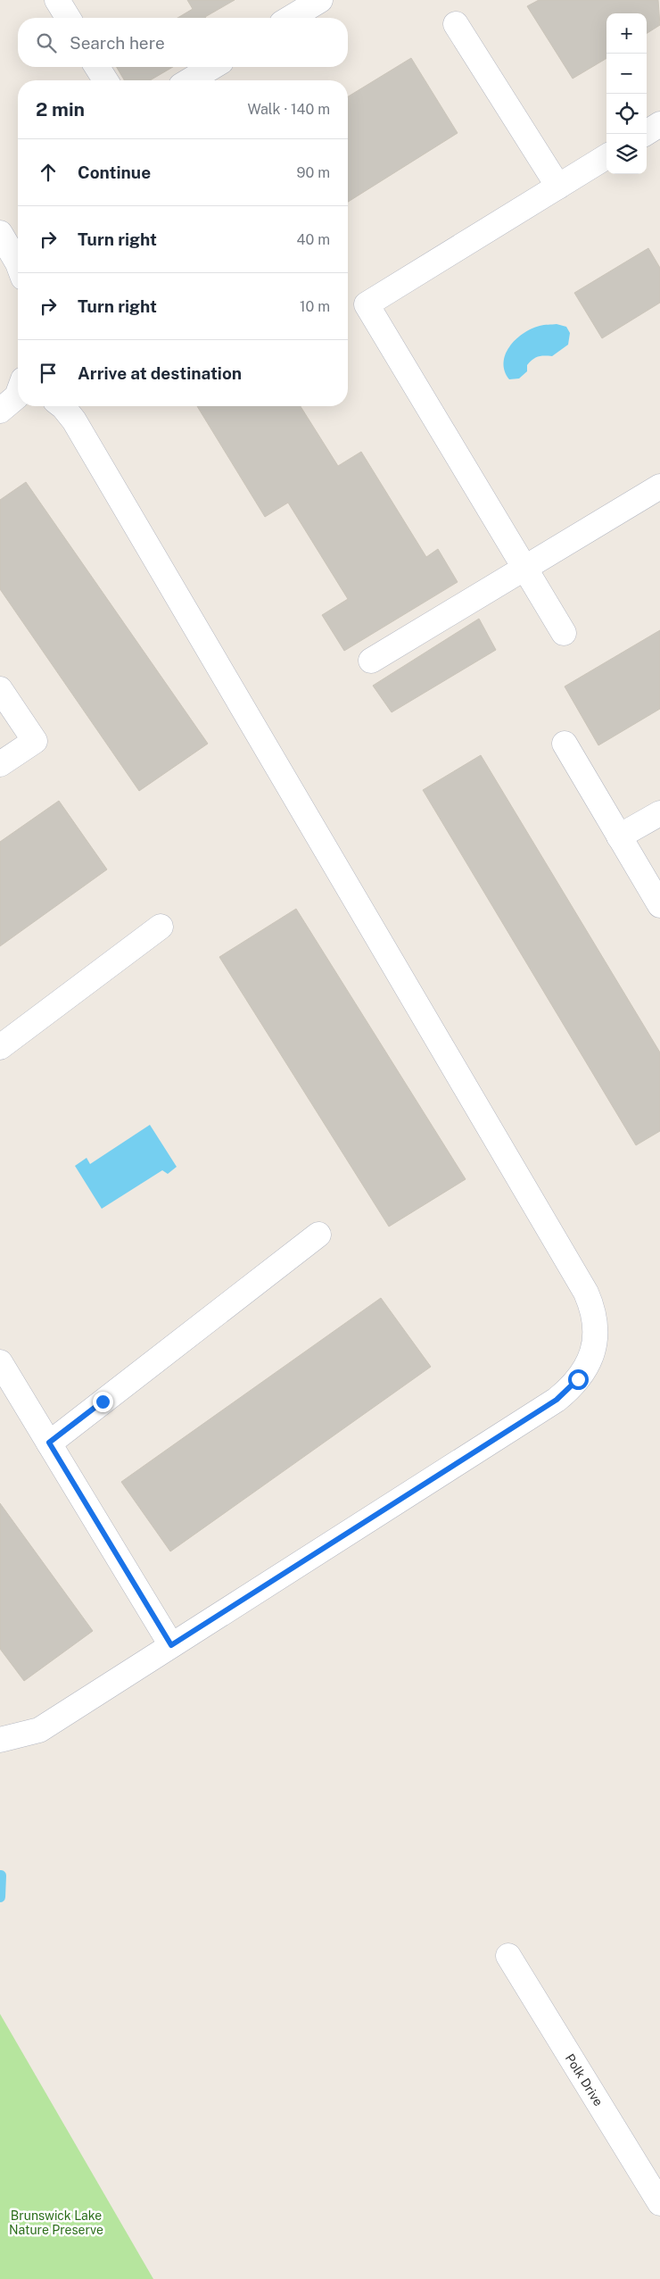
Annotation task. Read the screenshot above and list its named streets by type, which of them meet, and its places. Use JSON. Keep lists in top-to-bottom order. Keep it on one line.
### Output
{"streets":{"street":["Polk Drive"]},"parks":["Brunswick Lake Nature Preserve"],"page":{"map_buttons":["+","−"],"search":"Search here","heading":["2 min","Walk · 140 m"],"list":[["Continue","90 m"],["Turn right","40 m"],["Turn right","10 m"],"Arrive at destination"]}}
